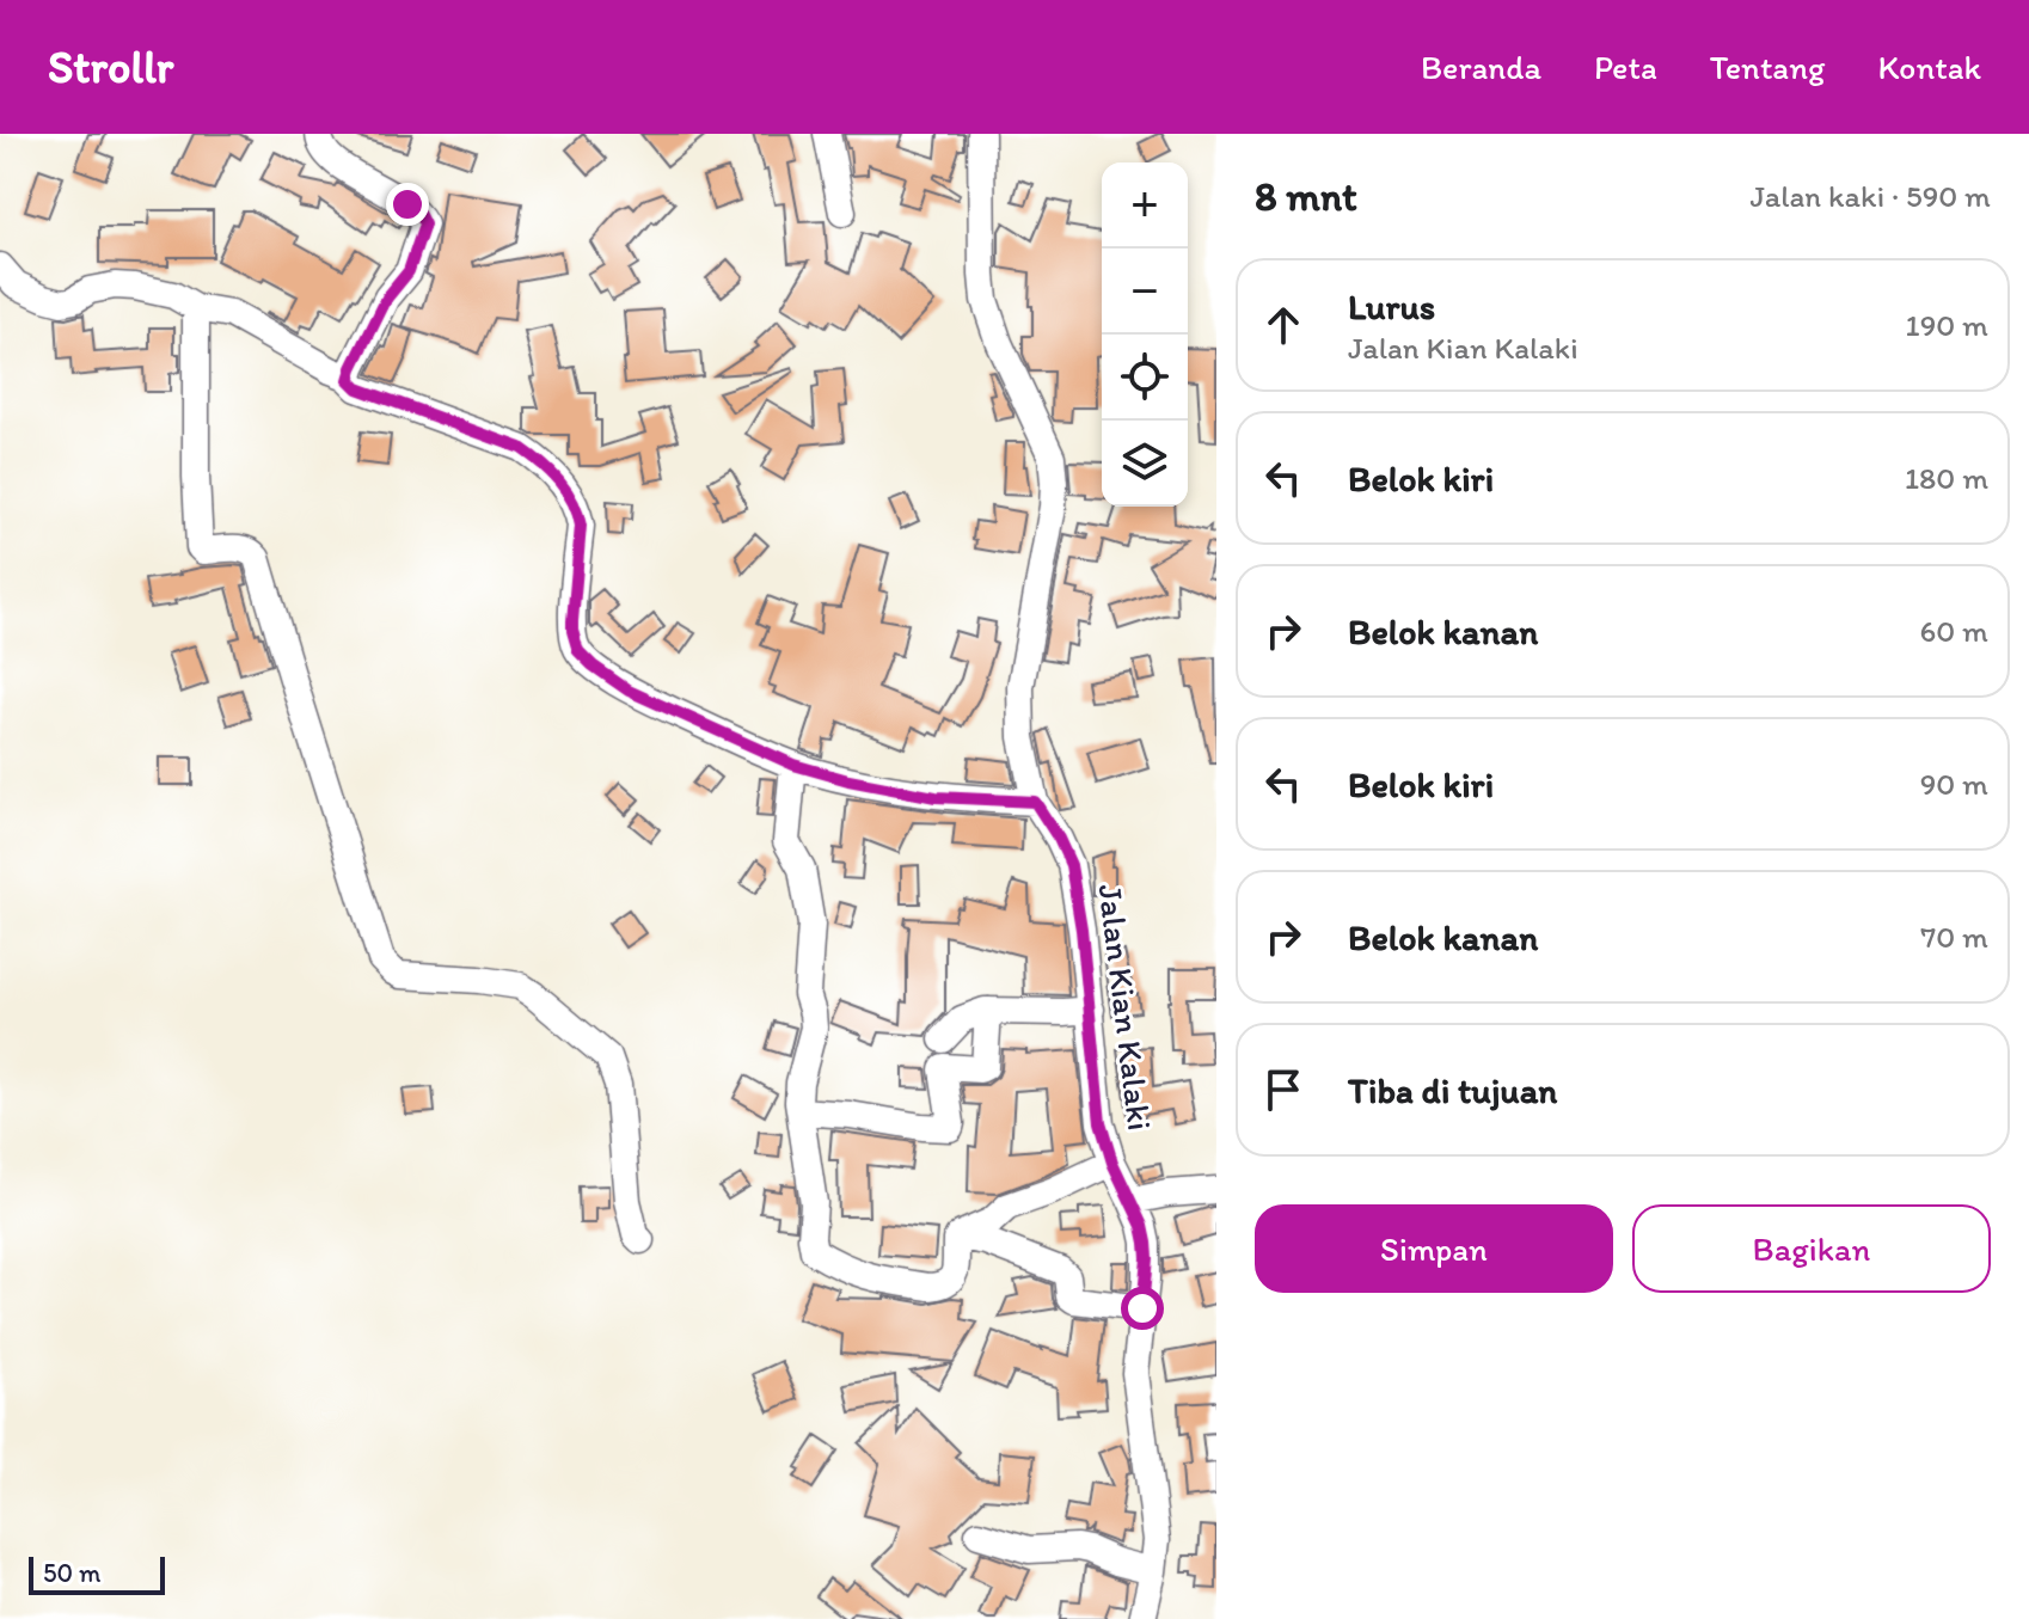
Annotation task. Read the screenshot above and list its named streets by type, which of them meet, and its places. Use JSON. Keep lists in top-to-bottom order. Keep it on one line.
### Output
{"streets":{"street":["Jalan Kian Kalaki"]},"scale_bar":"50 m","page":{"header":"Strollr","nav":["Beranda","Peta","Tentang","Kontak"],"heading":["8 mnt","Jalan kaki · 590 m"],"map_buttons":["+","−"],"list":[["Lurus","Jalan Kian Kalaki","190 m"],["Belok kiri","180 m"],["Belok kanan","60 m"],["Belok kiri","90 m"],["Belok kanan","70 m"],"Tiba di tujuan"],"buttons":["Simpan","Bagikan"],"scale":"50 m"}}
